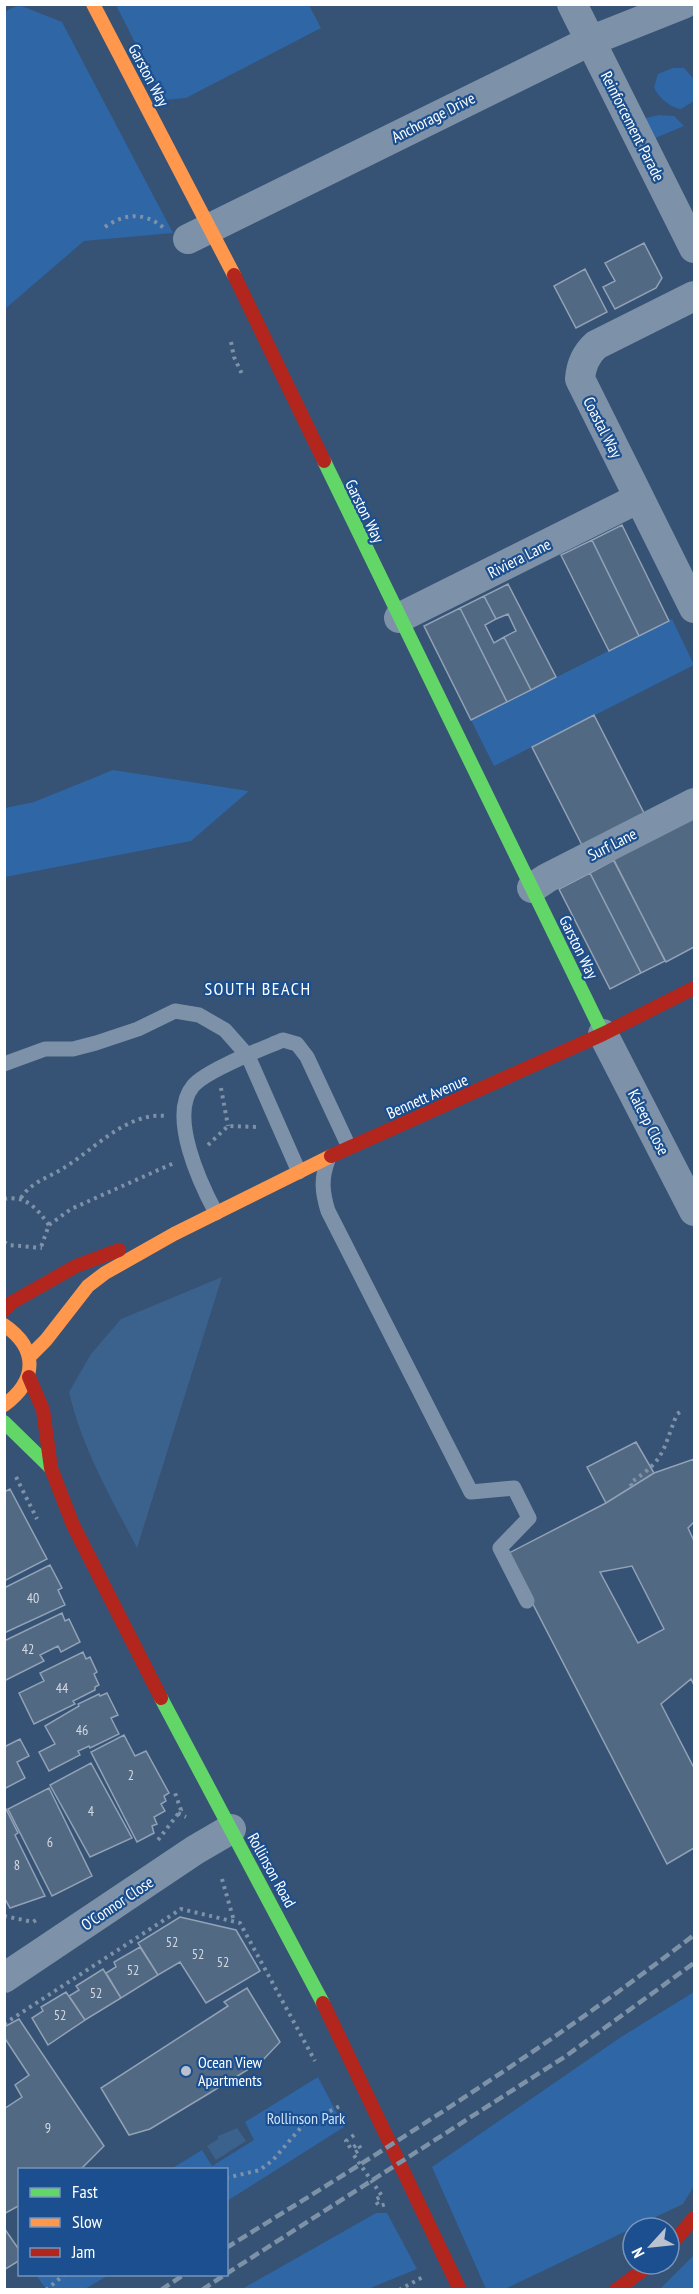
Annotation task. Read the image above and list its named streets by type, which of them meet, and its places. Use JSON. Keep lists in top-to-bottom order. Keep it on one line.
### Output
{"streets":{"street":["Garston Way","Anchorage Drive","Reinforcement Parade","Coastal Way","Riviera Lane","Surf Lane","Bennett Avenue","Kaleep Close","Rollinson Road","O'Connor Close"]},"crossings":[["Garston Way","Anchorage Drive"],["Garston Way","Riviera Lane"],["Garston Way","Surf Lane"],["Garston Way","Bennett Avenue"],["Garston Way","Kaleep Close"],["Anchorage Drive","Reinforcement Parade"],["Coastal Way","Riviera Lane"],["Bennett Avenue","Kaleep Close"],["Rollinson Road","O'Connor Close"]],"districts":["SOUTH BEACH"],"parks":["Rollinson Park"],"places":["Ocean View Apartments"],"house_numbers":["40","42","44","46","2","4","6","8","52","52","52","52","52","52","9"],"legend":["Fast","Slow","Jam"],"north":"bottom left"}
